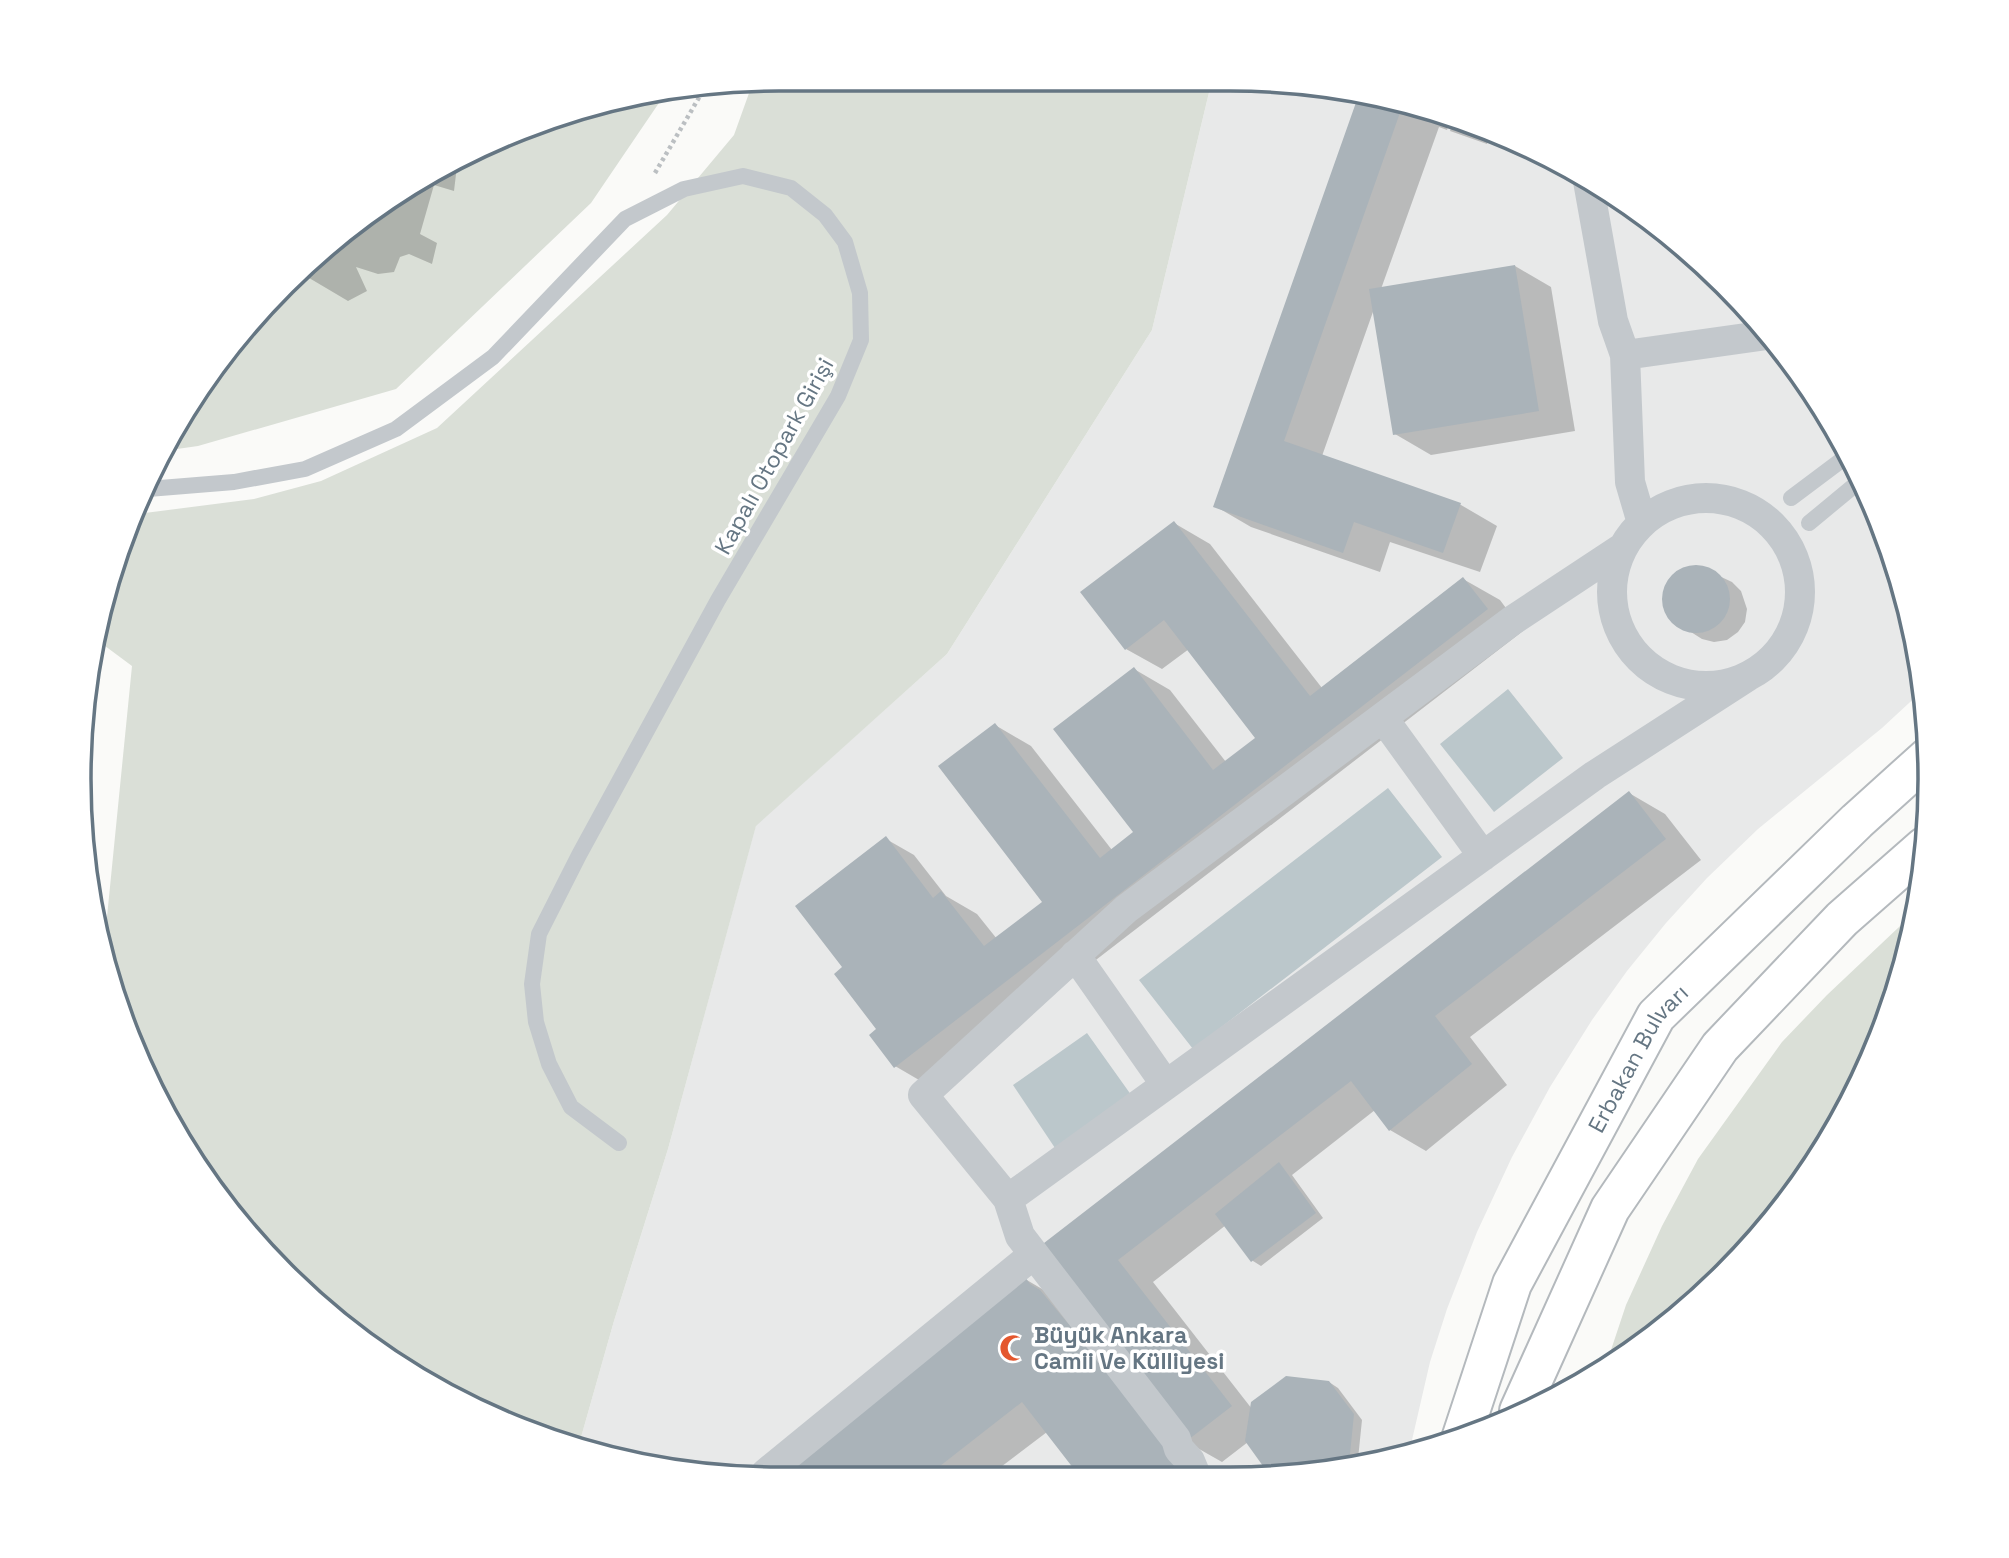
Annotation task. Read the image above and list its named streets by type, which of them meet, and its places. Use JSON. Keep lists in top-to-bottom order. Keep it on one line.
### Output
{"streets":{"highway":["Erbakan Bulvarı"],"lane":["Kapalı Otopark Girişi"]},"places":{"mosque":["Büyük Ankara Camii Ve Külliyesi"]}}
